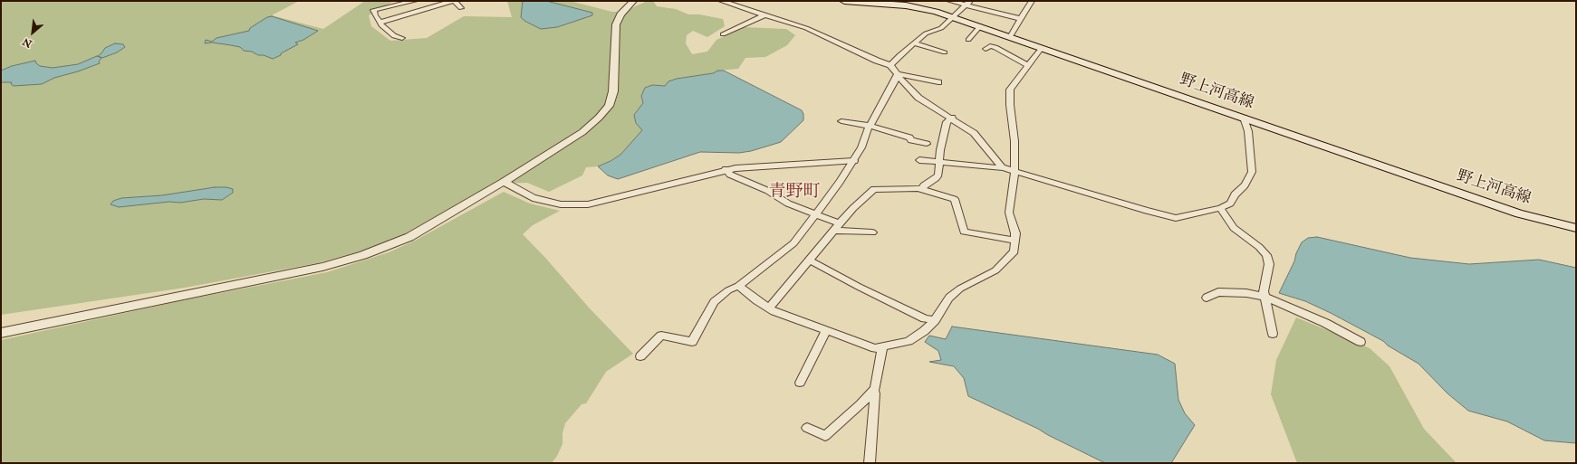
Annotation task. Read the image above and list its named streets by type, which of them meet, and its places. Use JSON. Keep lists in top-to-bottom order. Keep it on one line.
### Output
{"streets":{"main road":["野上河高線"]},"districts":["青野町"],"north":"bottom left"}
